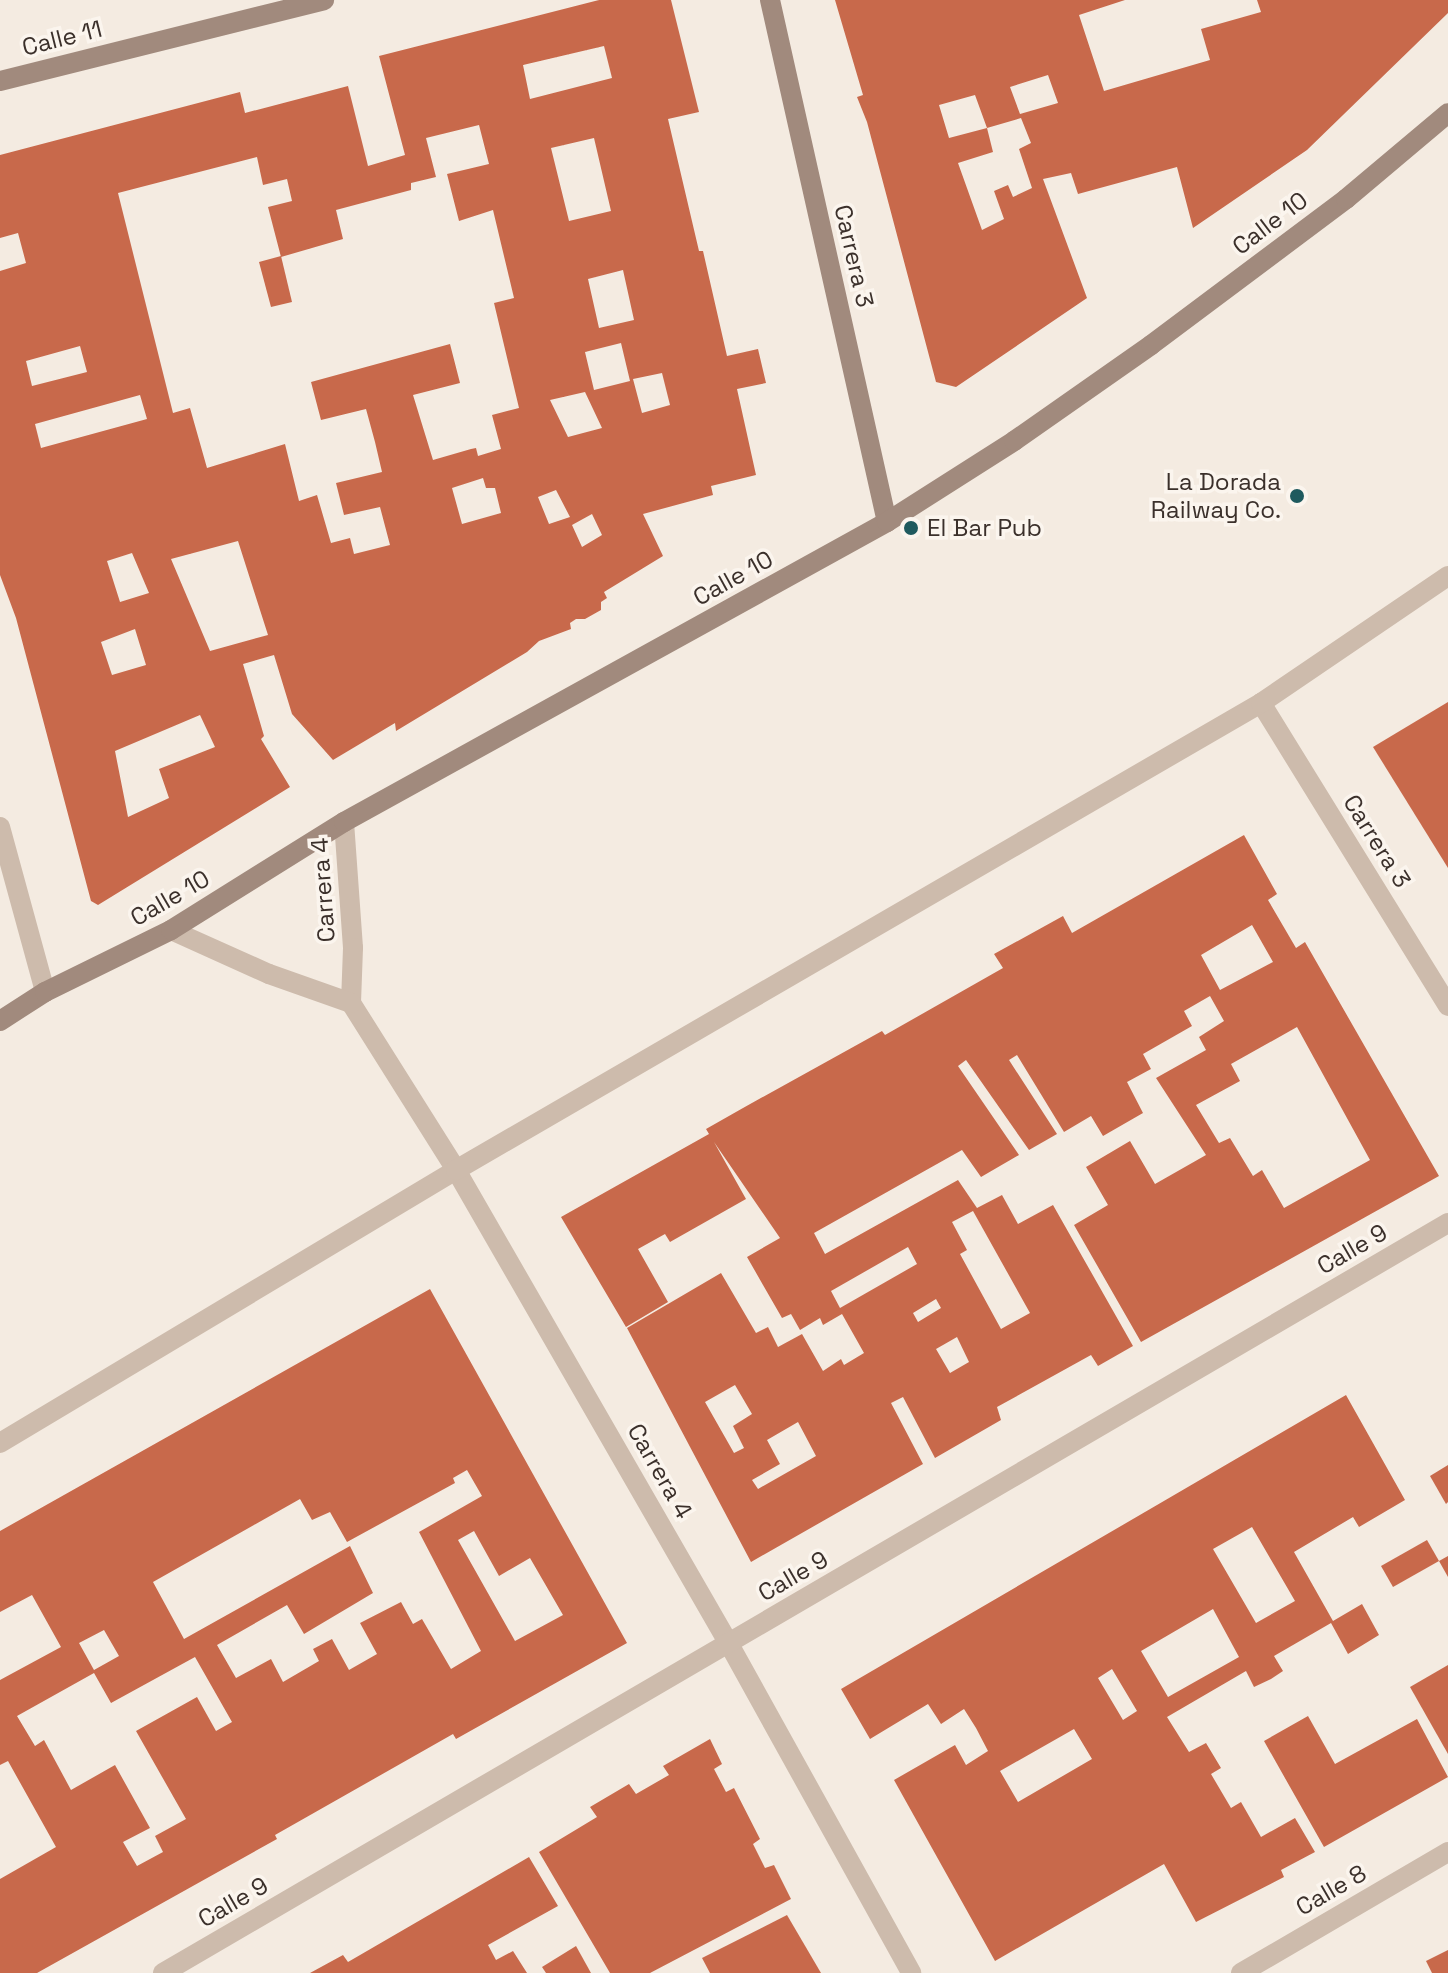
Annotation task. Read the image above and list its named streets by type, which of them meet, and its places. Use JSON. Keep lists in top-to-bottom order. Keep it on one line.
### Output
{"streets":{"main road":["Calle 11","Calle 10","Carrera 3"],"street":["Carrera 4","Calle 9","Calle 8"]},"crossings":[["Calle 10","Carrera 3"],["Calle 10","Carrera 4"],["Carrera 4","Calle 9"]],"places":["La Dorada Railway Co.","El Bar Pub"]}
